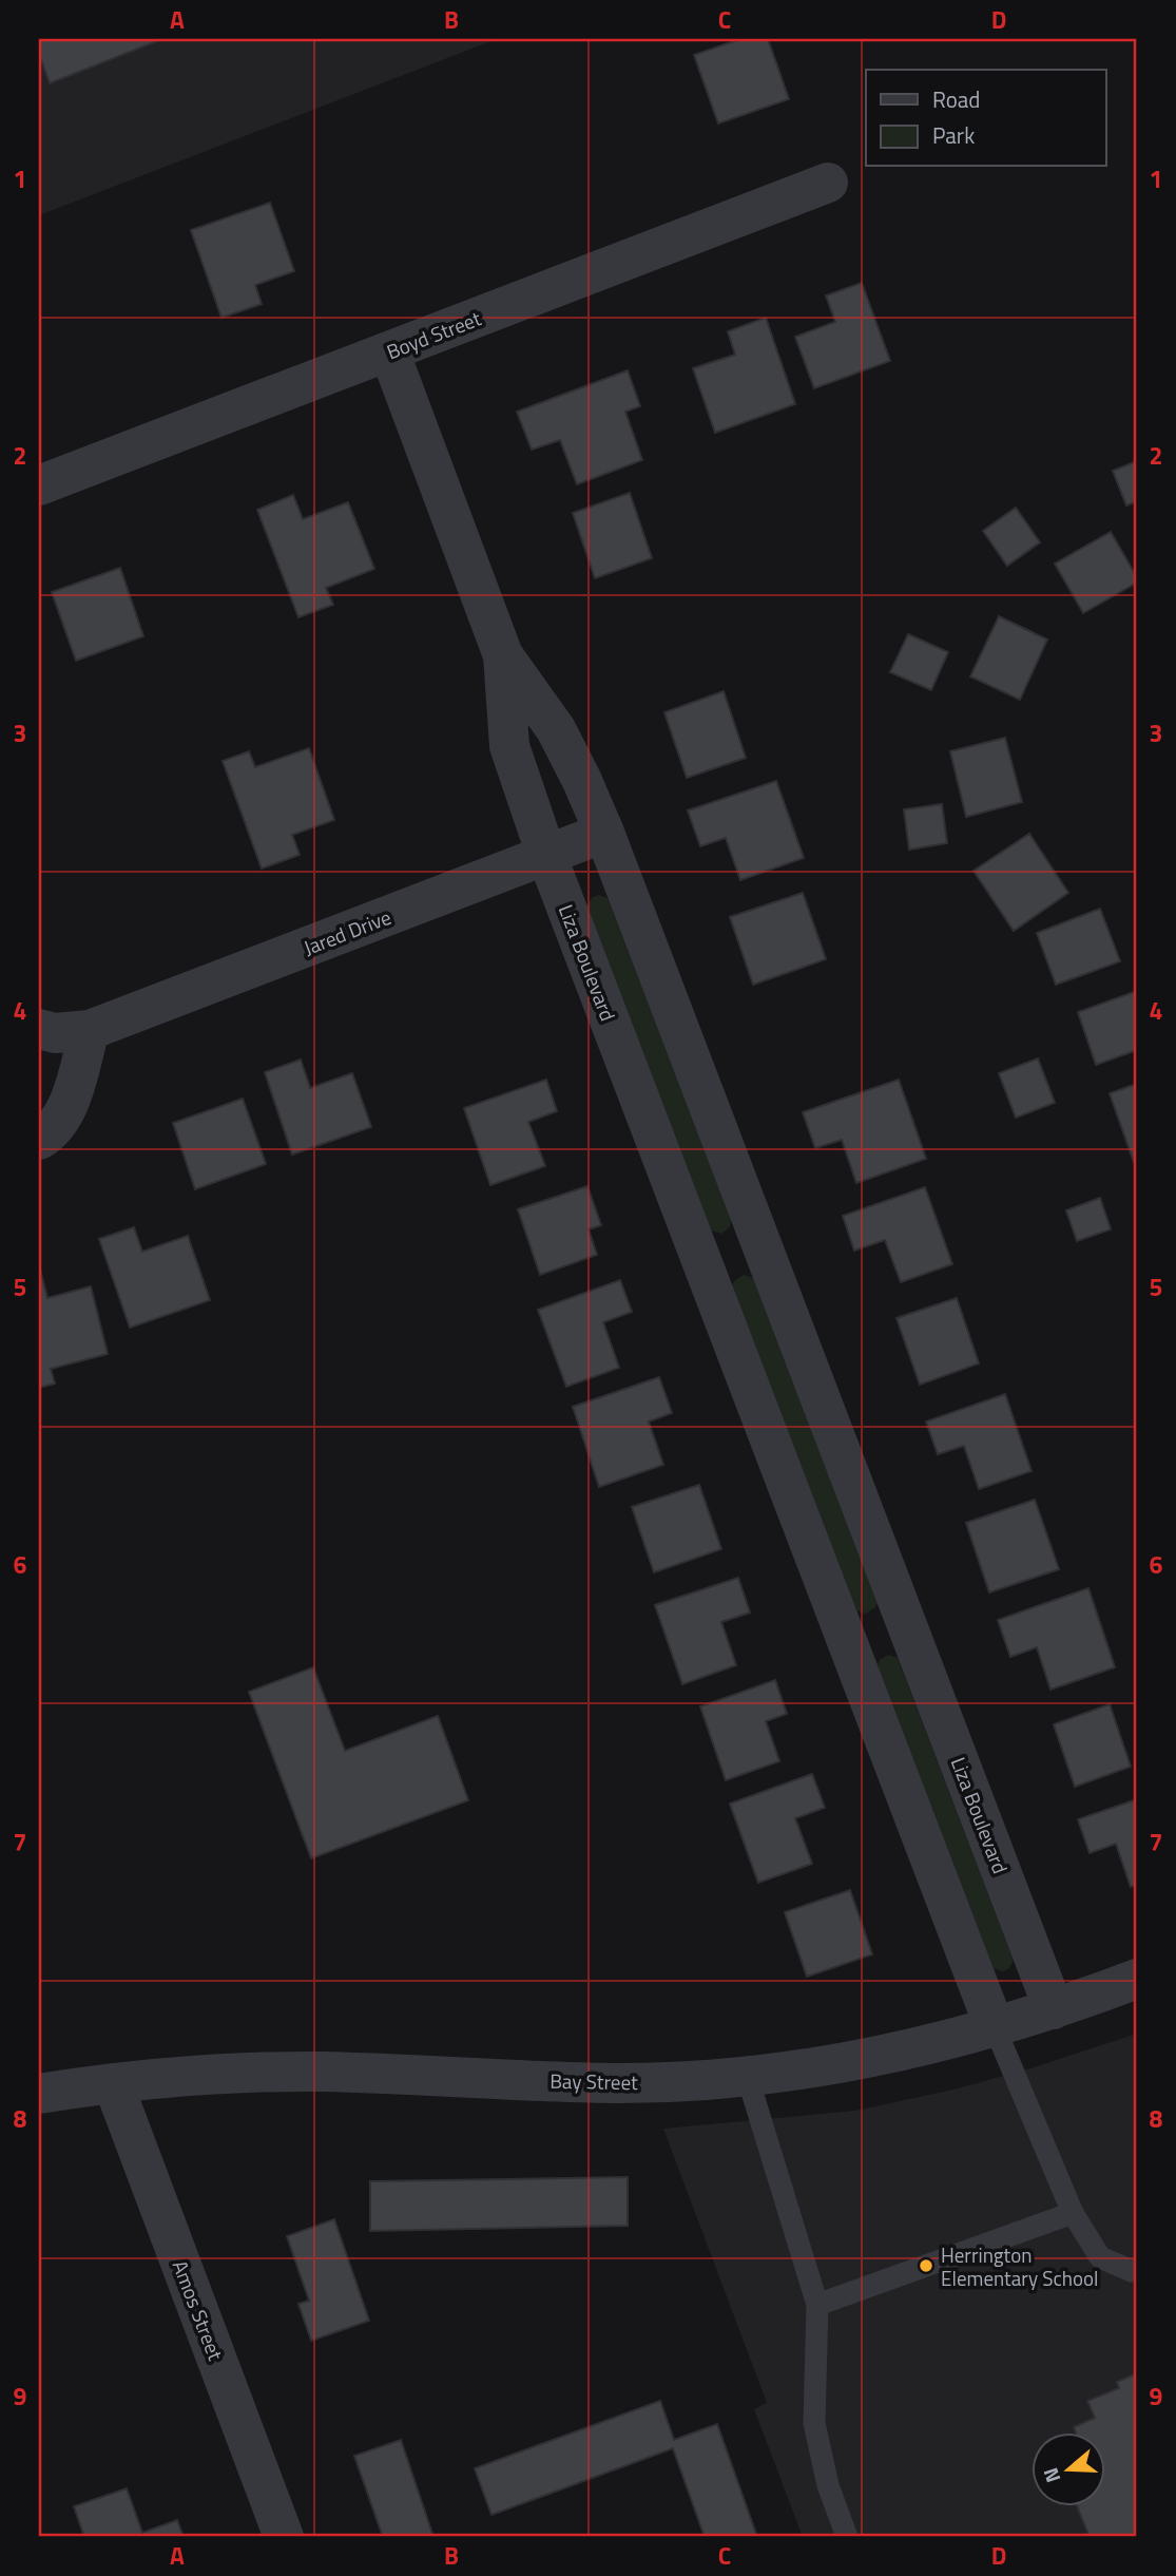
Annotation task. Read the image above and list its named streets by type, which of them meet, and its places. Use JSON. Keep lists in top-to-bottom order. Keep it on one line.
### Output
{"streets":{"street":["Boyd Street","Jared Drive","Liza Boulevard","Bay Street","Amos Street"]},"crossings":[["Boyd Street","Liza Boulevard"],["Jared Drive","Liza Boulevard"],["Liza Boulevard","Bay Street"],["Bay Street","Amos Street"]],"places":["Herrington Elementary School"],"legend":["Road","Park"],"north":"left","grid":{"columns":["A","B","C","D"],"rows":["1","2","3","4","5","6","7","8","9"]}}
